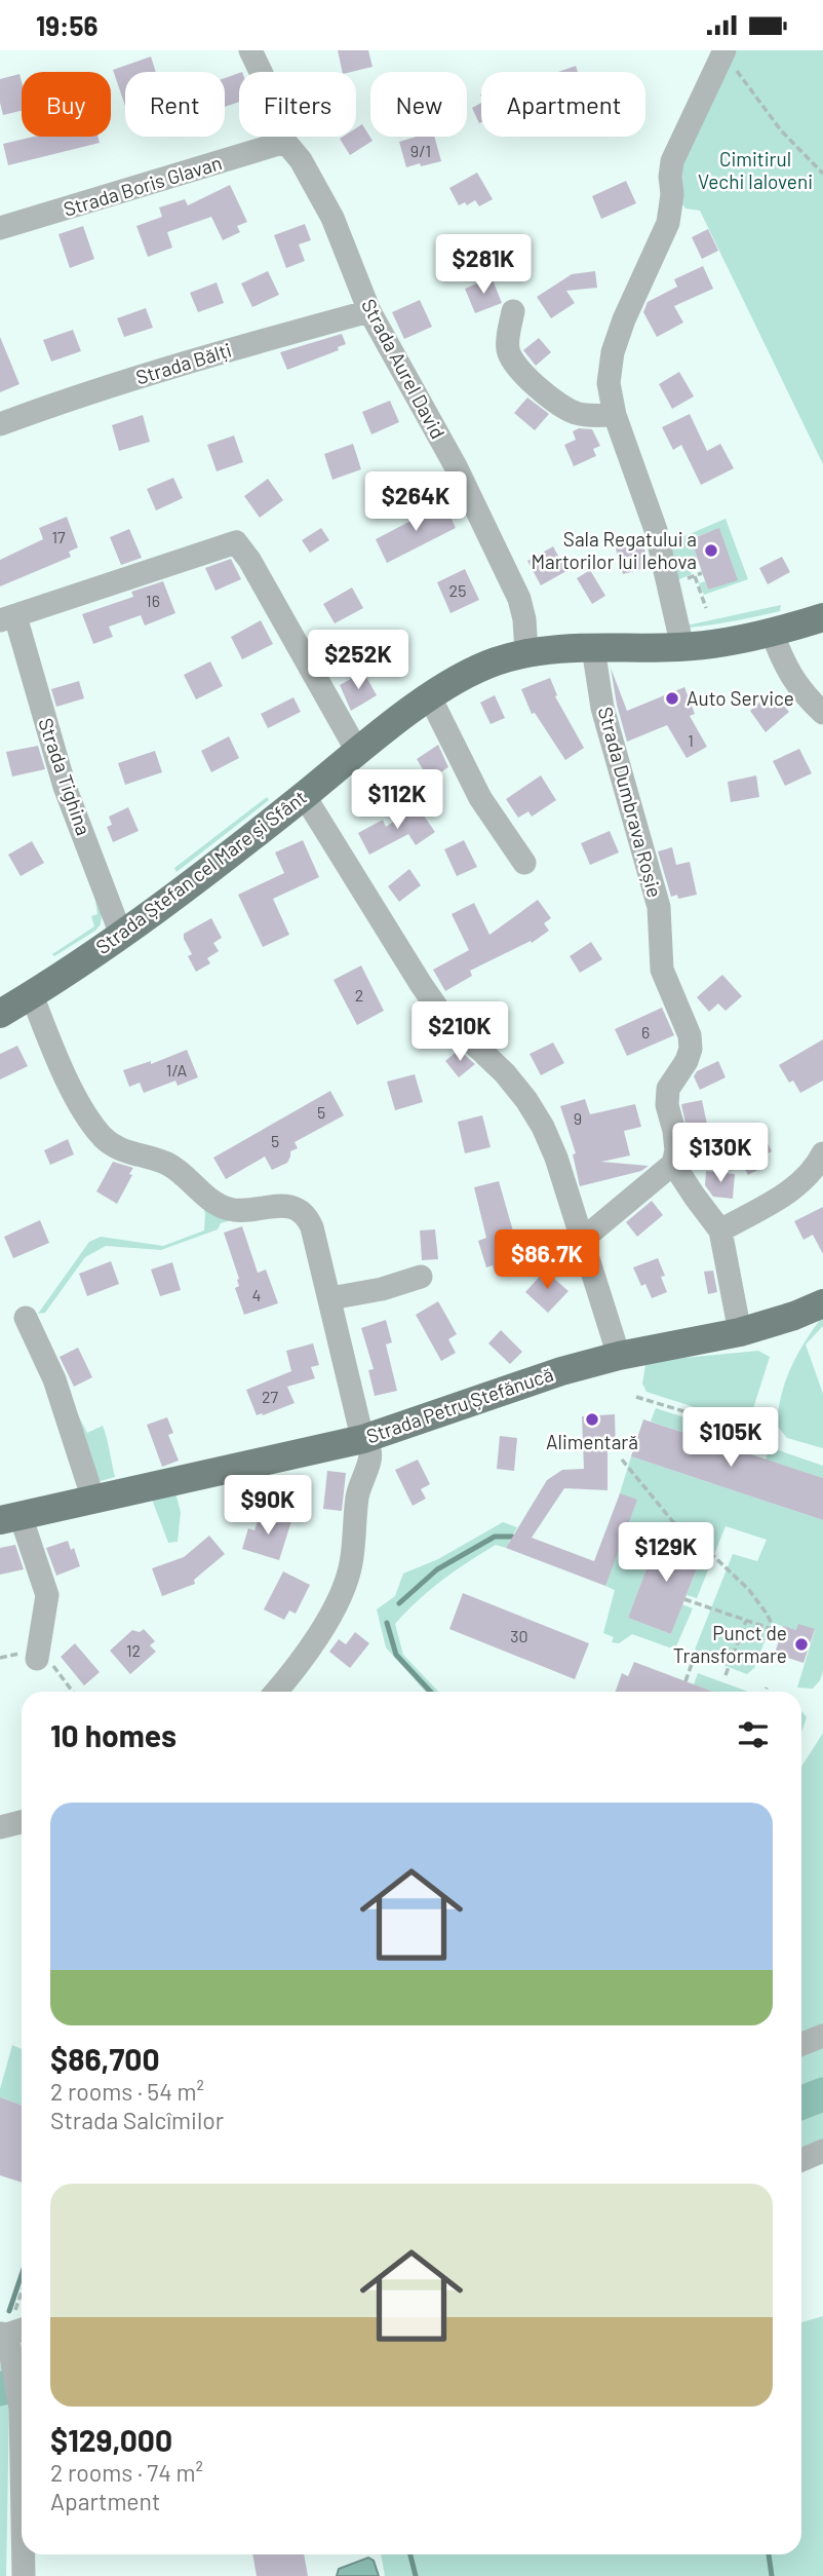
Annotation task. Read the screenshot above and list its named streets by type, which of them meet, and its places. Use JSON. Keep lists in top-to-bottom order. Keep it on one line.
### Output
{"streets":{"main road":["Strada Ștefan cel Mare și Sfânt","Strada Petru Ștefănucă"],"street":["Strada Boris Glavan","Strada Bălți","Strada Aurel David","Strada Tighina","Strada Dumbrava Roșie"]},"crossings":[["Strada Boris Glavan","Strada Aurel David"],["Strada Bălți","Strada Aurel David"],["Strada Aurel David","Strada Ștefan cel Mare și Sfânt"],["Strada Tighina","Strada Ștefan cel Mare și Sfânt"],["Strada Dumbrava Roșie","Strada Ștefan cel Mare și Sfânt"]],"parks":["Cimitirul Vechi Ialoveni"],"places":["Sala Regatului a Martorilor lui Iehova","Auto Service","Alimentară","Punct de Transformare"],"house_numbers":["9/1","17","25","16","1","2","6","1/A","5","9","5","4","27","30","12"],"page":{"status":"19:56","chip":["Buy","Rent","Filters","New","Apartment"],"price":["$281K","$264K","$252K","$112K","$210K","$130K","$86.7K","$105K","$90K","$129K"],"heading":"10 homes","list":[{"name":"$86,700","note":"2 rooms · 54 m² · Strada Salcîmilor"},{"name":"$129,000","note":"2 rooms · 74 m² · Apartment"}]}}
